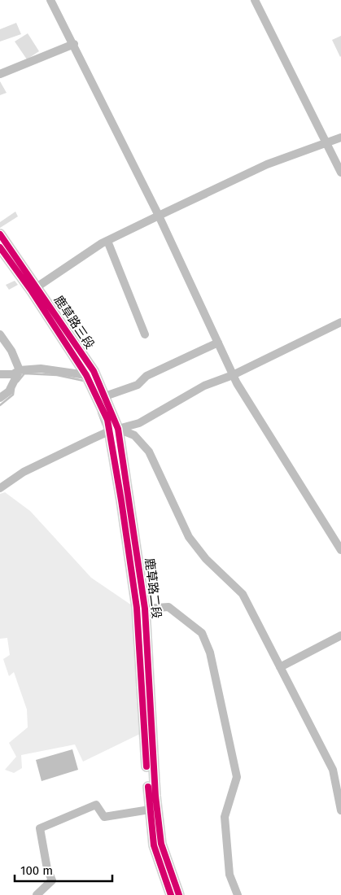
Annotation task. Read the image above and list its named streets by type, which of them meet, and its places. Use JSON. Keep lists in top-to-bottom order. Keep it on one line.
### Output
{"streets":{"main road":["鹿草路三段","鹿草路二段"]},"crossings":[["鹿草路三段","鹿草路二段"]],"scale_bar":"100 m"}
